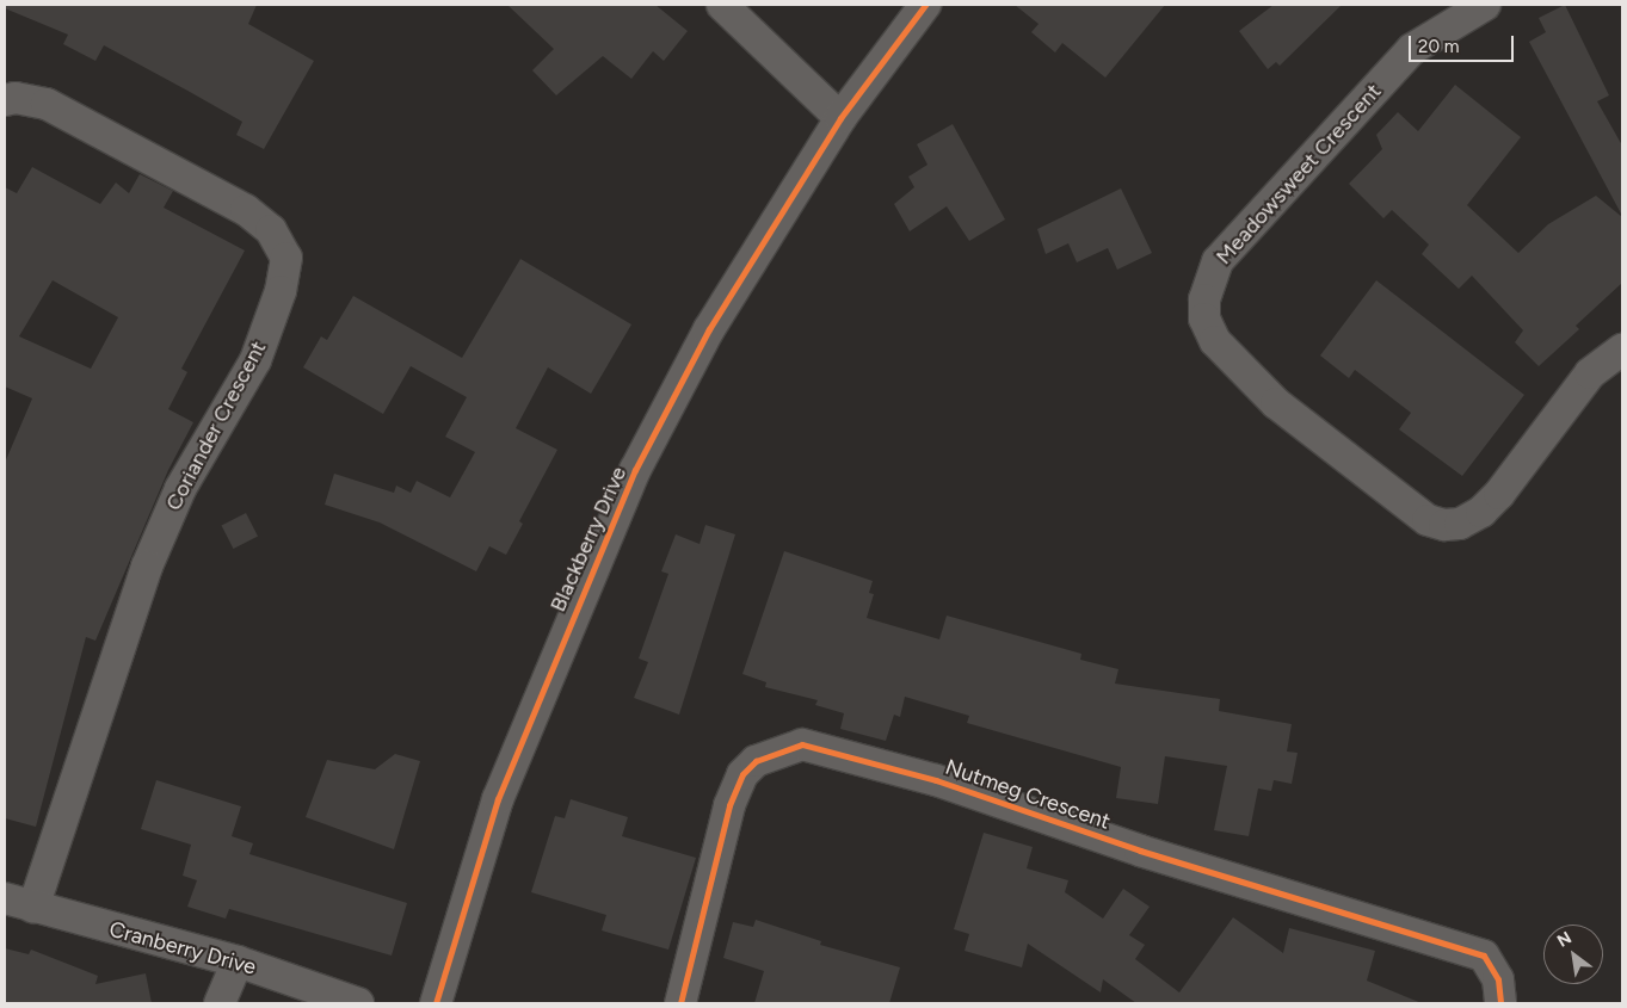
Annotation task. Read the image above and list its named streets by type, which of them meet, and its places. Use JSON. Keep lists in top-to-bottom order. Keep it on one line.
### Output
{"streets":{"street":["Meadowsweet Crescent","Coriander Crescent","Blackberry Drive","Nutmeg Crescent","Cranberry Drive"]},"crossings":[["Coriander Crescent","Cranberry Drive"]],"scale_bar":"20 m","north":"top left"}
